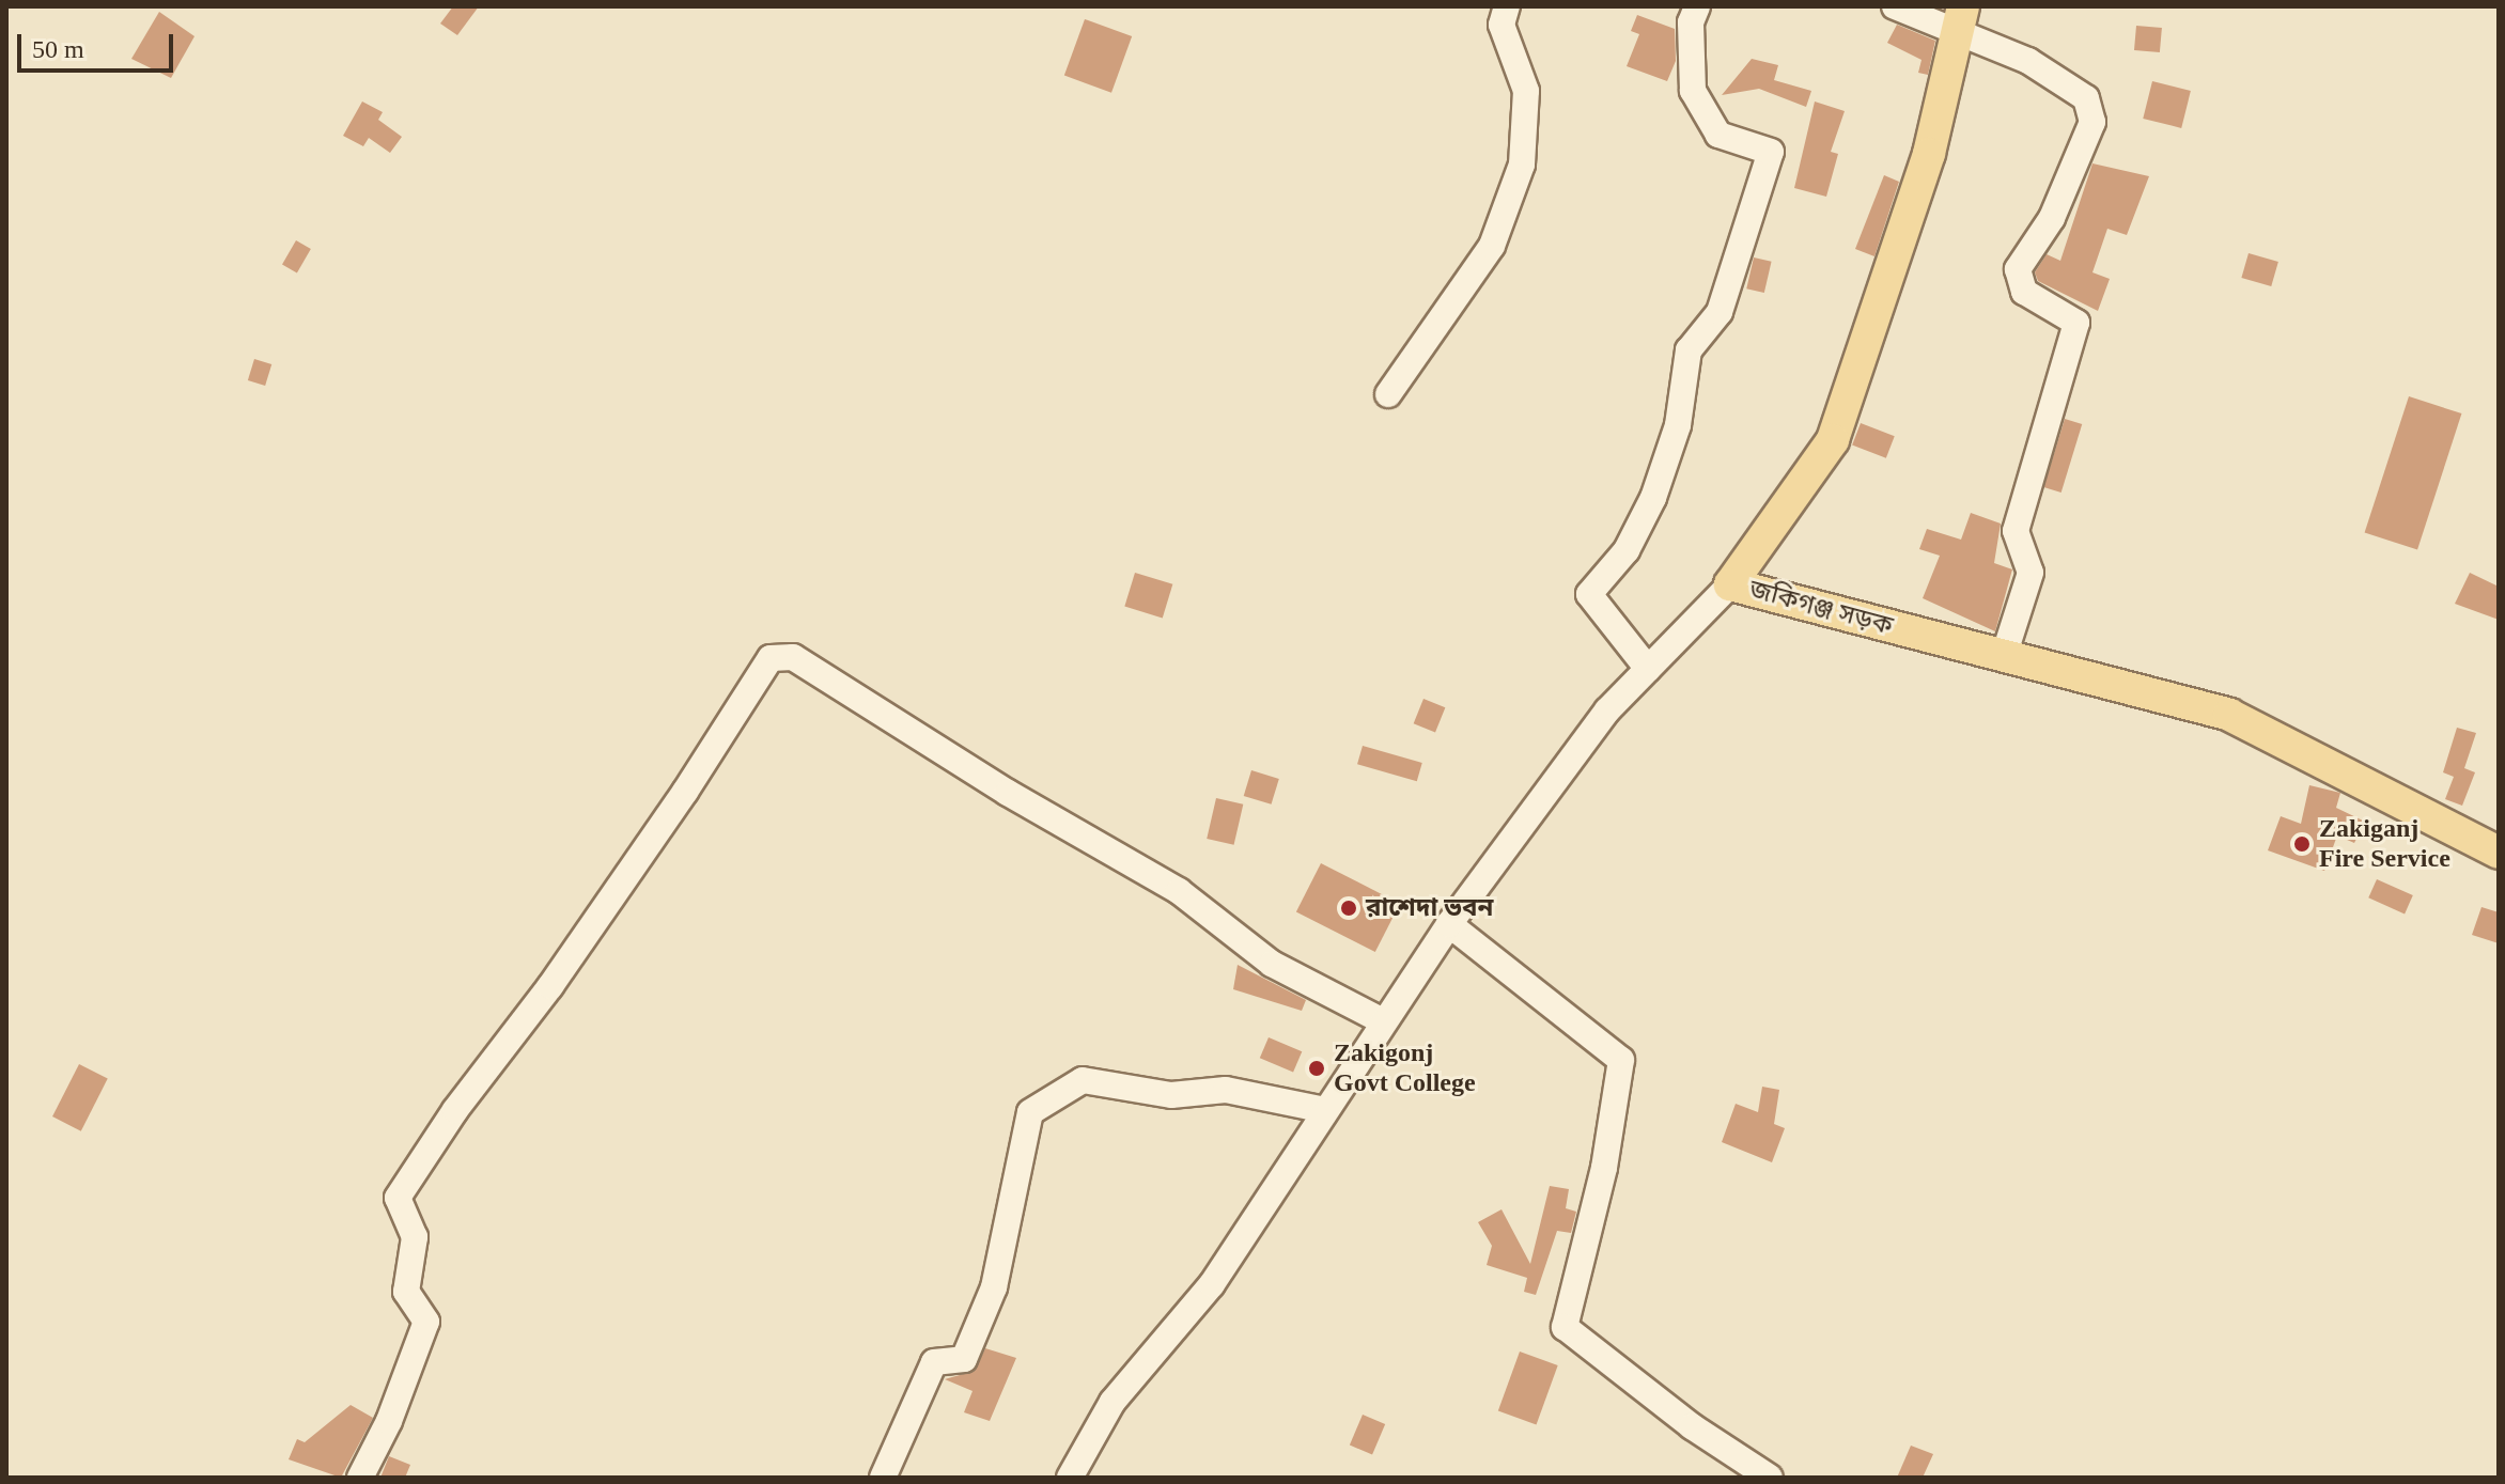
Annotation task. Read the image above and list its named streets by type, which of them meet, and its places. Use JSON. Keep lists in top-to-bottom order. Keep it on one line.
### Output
{"streets":{"main road":["জকিগঞ্জ সড়ক"]},"places":["Zakiganj Fire Service","রাশেদা ভবন","Zakigonj Govt College"],"scale_bar":"50 m"}
